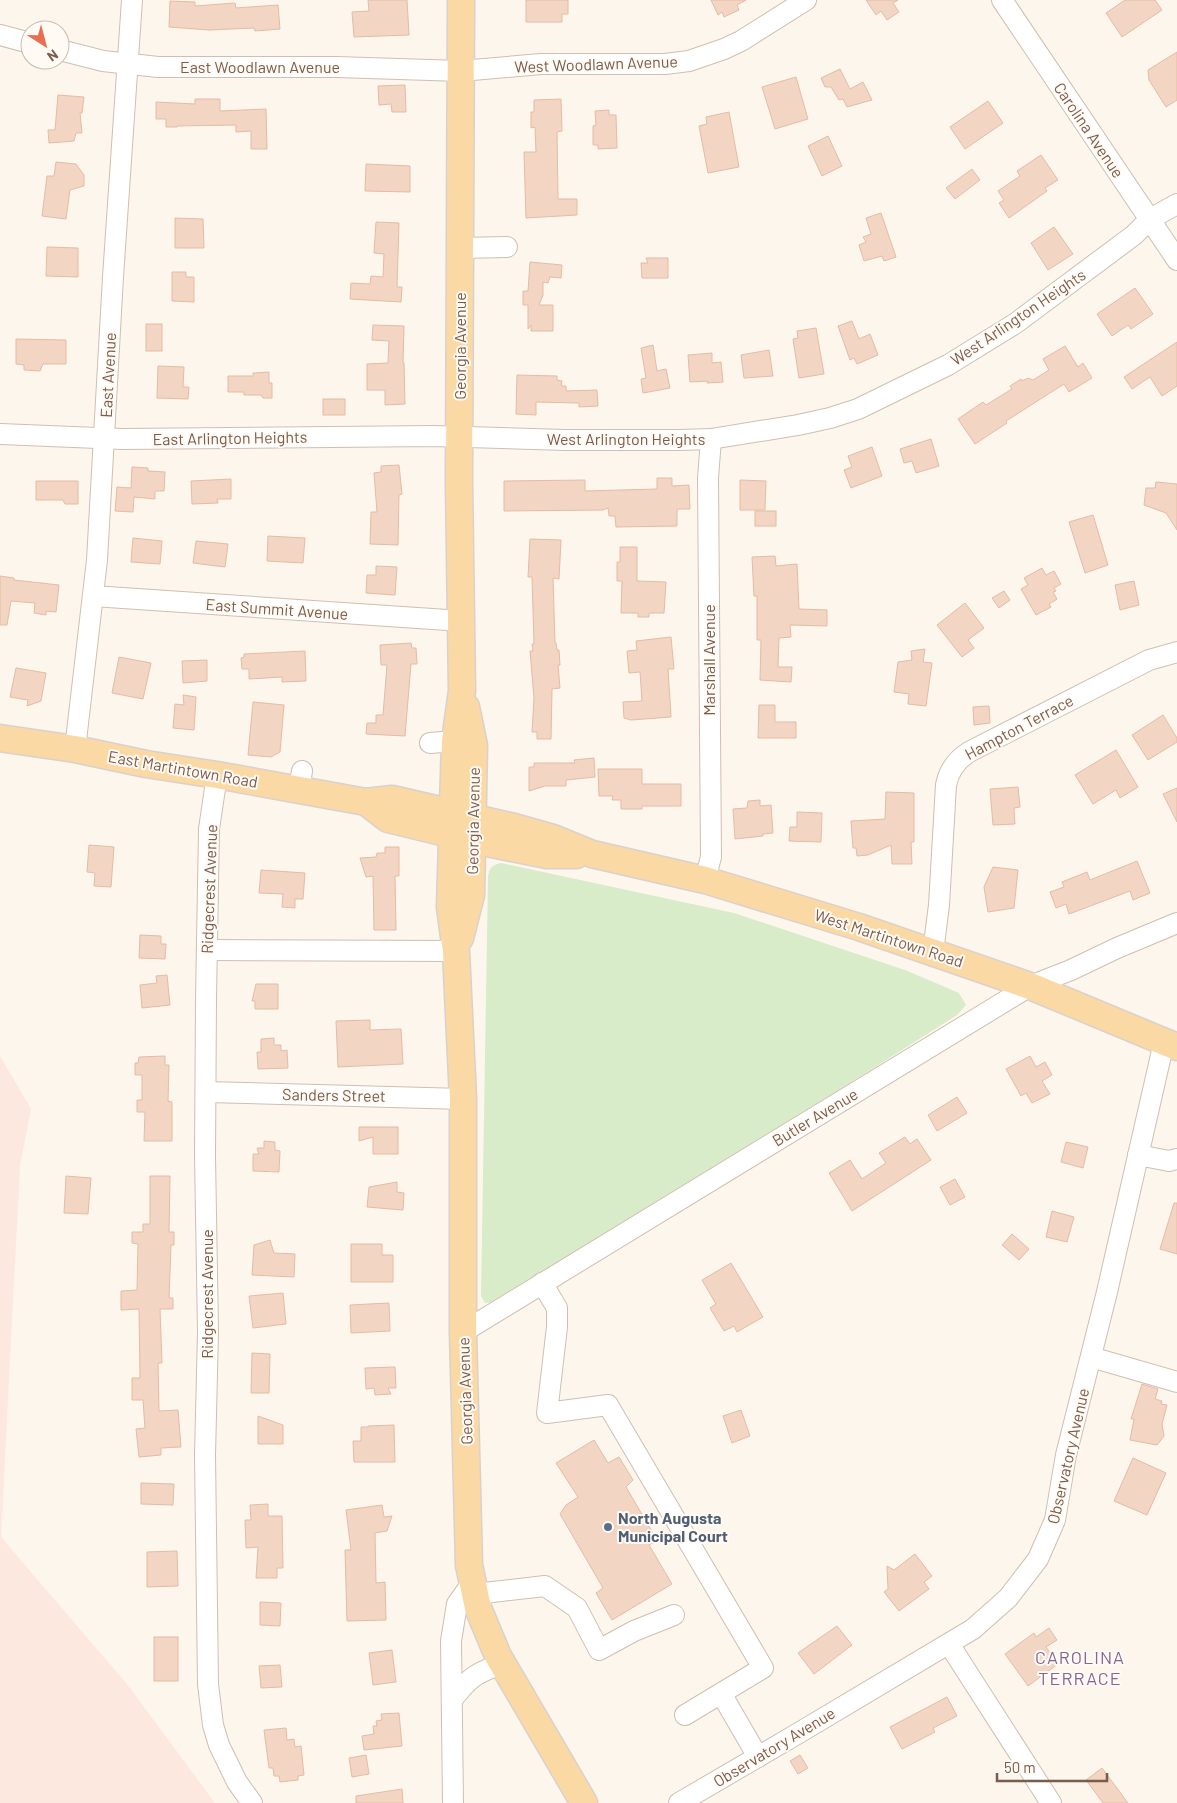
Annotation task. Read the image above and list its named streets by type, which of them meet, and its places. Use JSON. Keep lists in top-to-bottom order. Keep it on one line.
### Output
{"streets":{"main road":["Georgia Avenue","East Martintown Road","West Martintown Road"],"street":["West Woodlawn Avenue","East Woodlawn Avenue","Carolina Avenue","West Arlington Heights","East Avenue","East Arlington Heights","East Summit Avenue","Marshall Avenue","Hampton Terrace","Ridgecrest Avenue","Sanders Street","Butler Avenue","Observatory Avenue"]},"crossings":[["West Woodlawn Avenue","East Woodlawn Avenue"],["West Woodlawn Avenue","Georgia Avenue"],["East Woodlawn Avenue","Georgia Avenue"],["East Woodlawn Avenue","East Avenue"],["Carolina Avenue","West Arlington Heights"],["West Arlington Heights","Georgia Avenue"],["West Arlington Heights","East Arlington Heights"],["West Arlington Heights","Marshall Avenue"],["Georgia Avenue","East Arlington Heights"],["Georgia Avenue","East Summit Avenue"],["Georgia Avenue","East Martintown Road"],["Georgia Avenue","West Martintown Road"],["Georgia Avenue","Sanders Street"],["Georgia Avenue","Butler Avenue"],["East Avenue","East Arlington Heights"],["East Avenue","East Summit Avenue"],["East Avenue","East Martintown Road"],["Marshall Avenue","West Martintown Road"],["Hampton Terrace","West Martintown Road"],["East Martintown Road","Ridgecrest Avenue"],["East Martintown Road","West Martintown Road"],["Ridgecrest Avenue","Sanders Street"],["West Martintown Road","Butler Avenue"],["West Martintown Road","Observatory Avenue"]],"districts":["CAROLINA TERRACE"],"places":["North Augusta Municipal Court"],"scale_bar":"50 m","north":"bottom right"}
